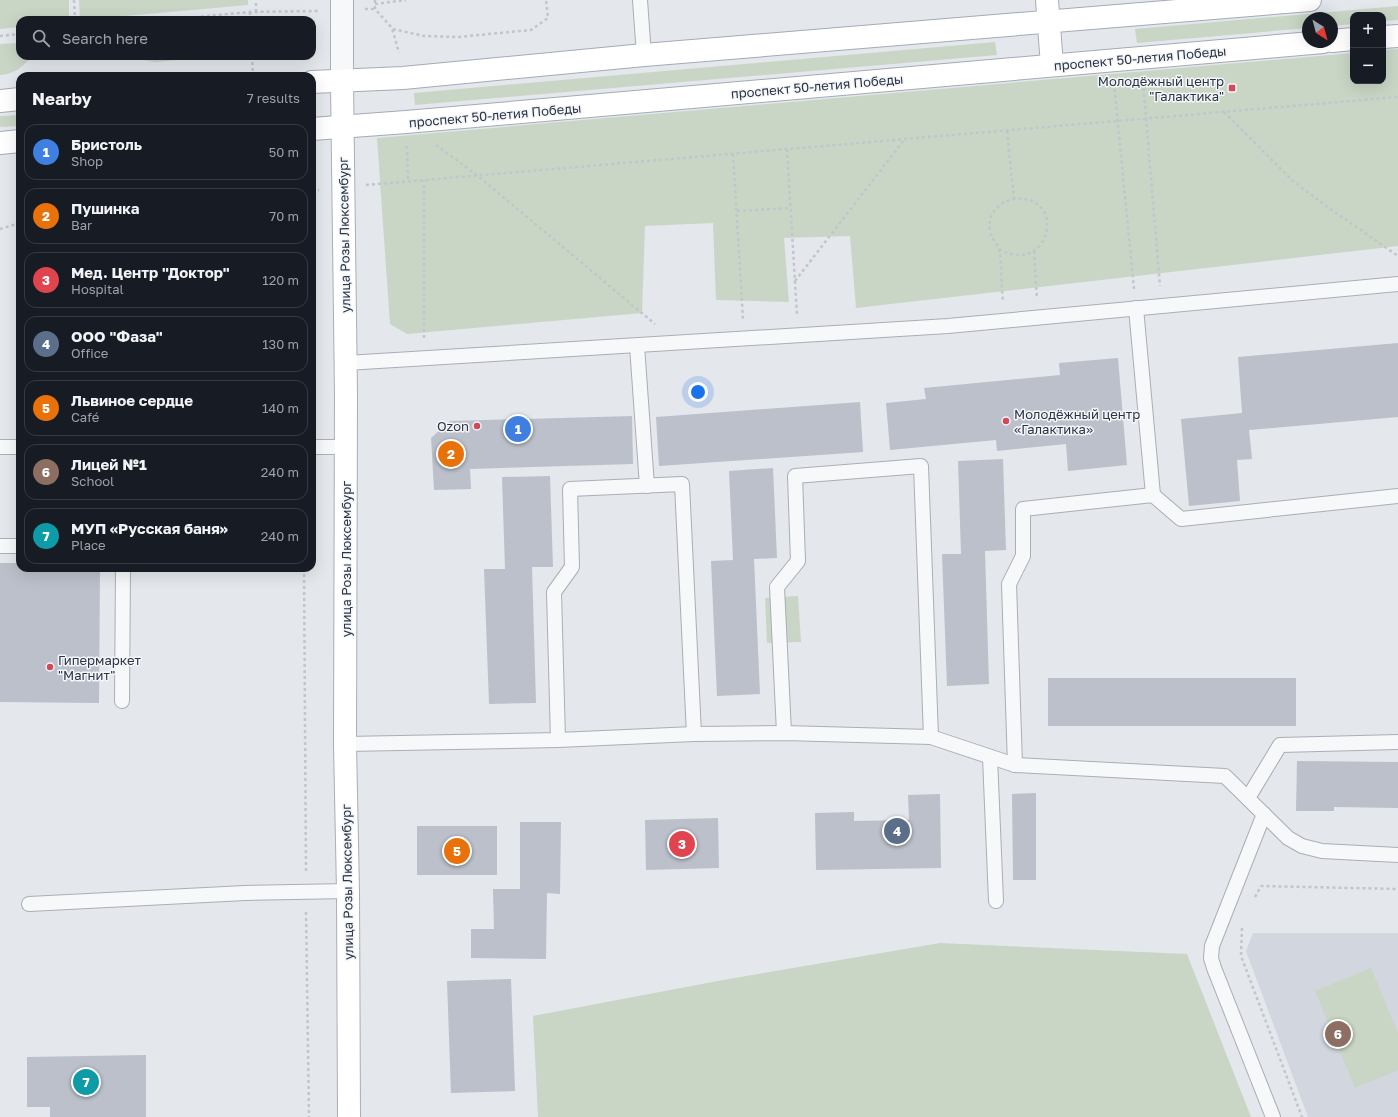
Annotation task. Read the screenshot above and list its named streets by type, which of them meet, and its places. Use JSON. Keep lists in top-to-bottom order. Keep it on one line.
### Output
{"streets":{"main road":["проспект 50-летия Победы","улица Розы Люксембург"]},"crossings":[["проспект 50-летия Победы","улица Розы Люксембург"]],"places":{"transit":["Молодёжный центр \"Галактика\""],"other":["Молодёжный центр «Галактика»","Ozon","Гипермаркет \"Магнит\""]},"north":"bottom right","page":{"map_buttons":["+","−"],"search":"Search here","heading":["Nearby","7 results"],"list":[{"mark":"1","name":"Бристоль","note":"Shop","value":"50 m"},{"mark":"2","name":"Пушинка","note":"Bar","value":"70 m"},{"mark":"3","name":"Мед. Центр \"Доктор\"","note":"Hospital","value":"120 m"},{"mark":"4","name":"ООО \"Фаза\"","note":"Office","value":"130 m"},{"mark":"5","name":"Львиное сердце","note":"Café","value":"140 m"},{"mark":"6","name":"Лицей №1","note":"School","value":"240 m"},{"mark":"7","name":"МУП «Русская баня»","note":"Place","value":"240 m"}],"pins":["1","2","4","3","5","6","7"]}}
